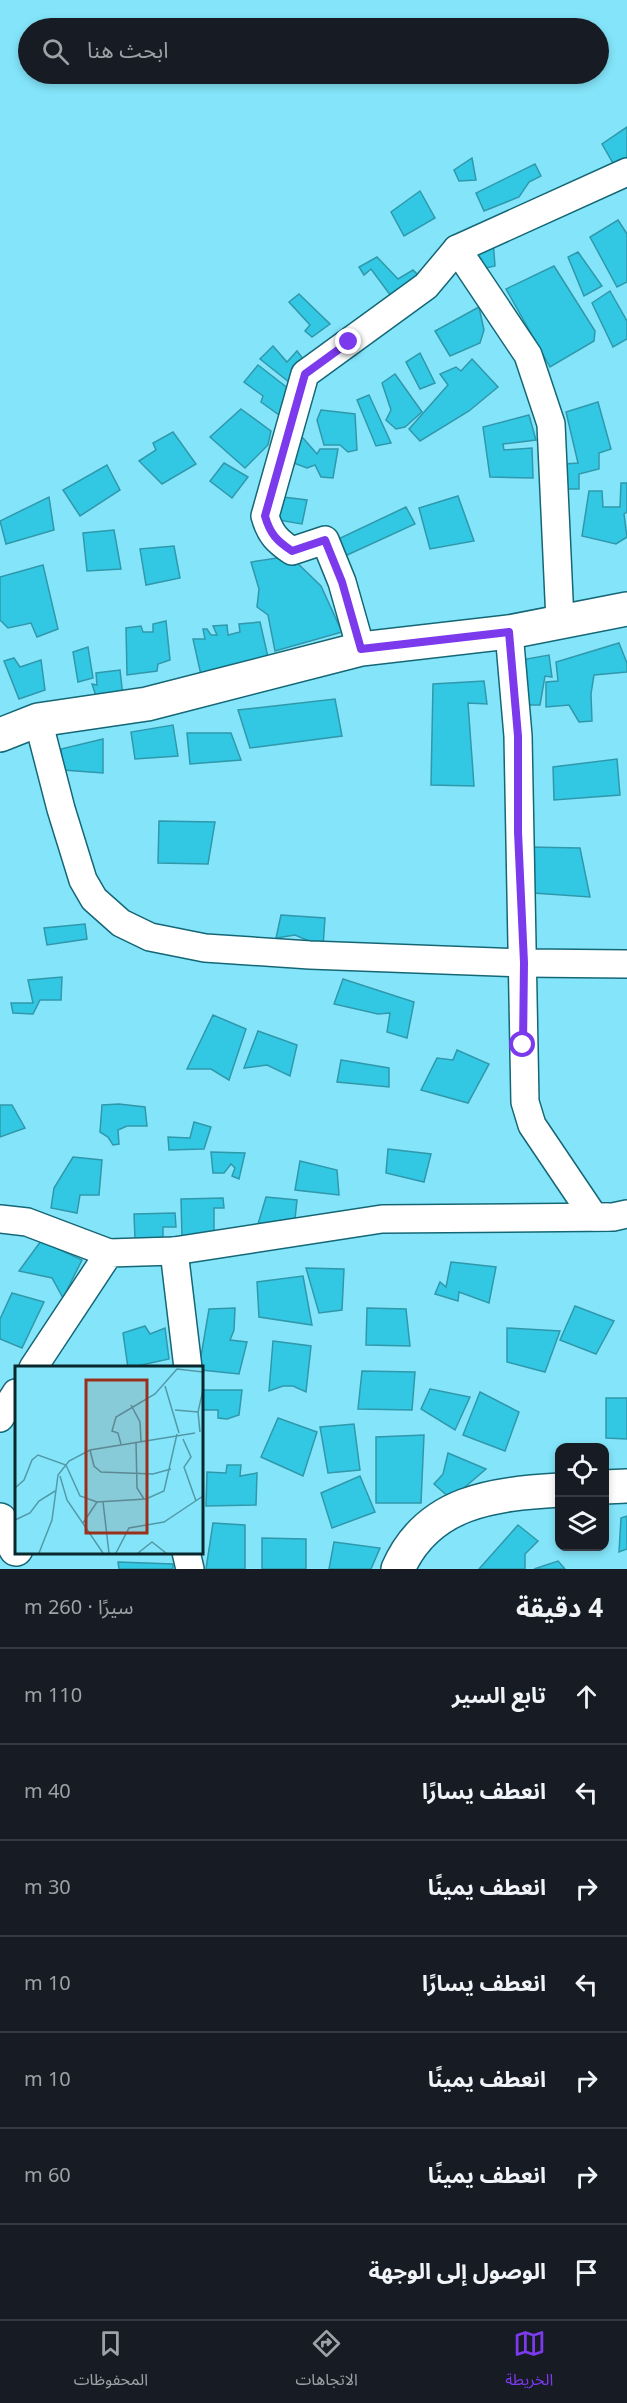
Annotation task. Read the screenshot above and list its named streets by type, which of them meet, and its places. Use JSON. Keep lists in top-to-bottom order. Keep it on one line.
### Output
{"page":{"search":"ابحث هنا","heading":["4 دقيقة","سيرًا · 260 m"],"list":[["تابع السير","110 m"],["انعطف يسارًا","40 m"],["انعطف يمينًا","30 m"],["انعطف يسارًا","10 m"],["انعطف يمينًا","10 m"],["انعطف يمينًا","60 m"],"الوصول إلى الوجهة"],"nav":["الخريطة","الاتجاهات","المحفوظات"]}}
